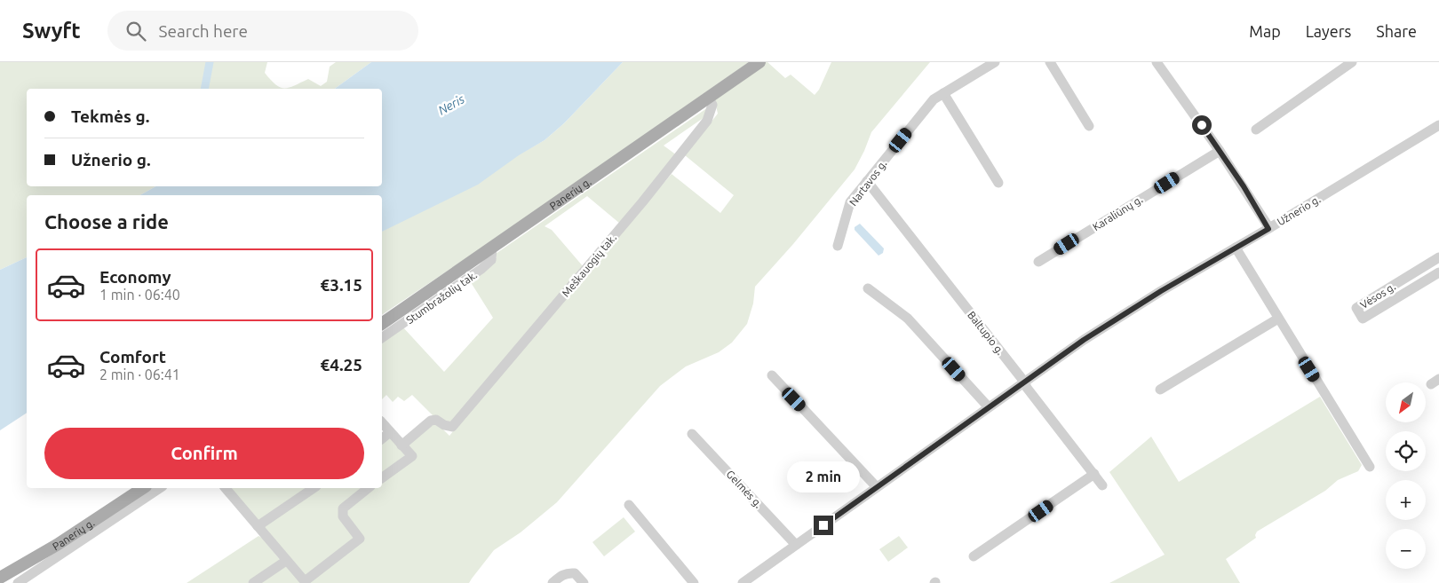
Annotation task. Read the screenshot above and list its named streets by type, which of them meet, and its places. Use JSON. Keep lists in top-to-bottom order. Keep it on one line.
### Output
{"streets":{"main road":["Panerių g."],"street":["Nartavos g.","Užnerio g.","Karaliūnų g.","Meškauogių tak.","Vėsos g.","Stumbražolių tak.","Baltupio g.","Gelmės g."]},"crossings":[["Nartavos g.","Baltupio g."],["Panerių g.","Meškauogių tak."],["Panerių g.","Stumbražolių tak."],["Užnerio g.","Baltupio g."],["Užnerio g.","Gelmės g."]],"water":["Neris"],"north":"bottom left","page":{"header":"Swyft","search":"Search here","nav":["Map","Layers","Share"],"banner":["Tekmės g.","Užnerio g."],"heading":"Choose a ride","list":[{"name":"Economy","note":"1 min · 06:40","value":"€3.15"},{"name":"Comfort","note":"2 min · 06:41","value":"€4.25"}],"map_buttons":["+","−"],"buttons":"Confirm","bubble":"2 min"}}
